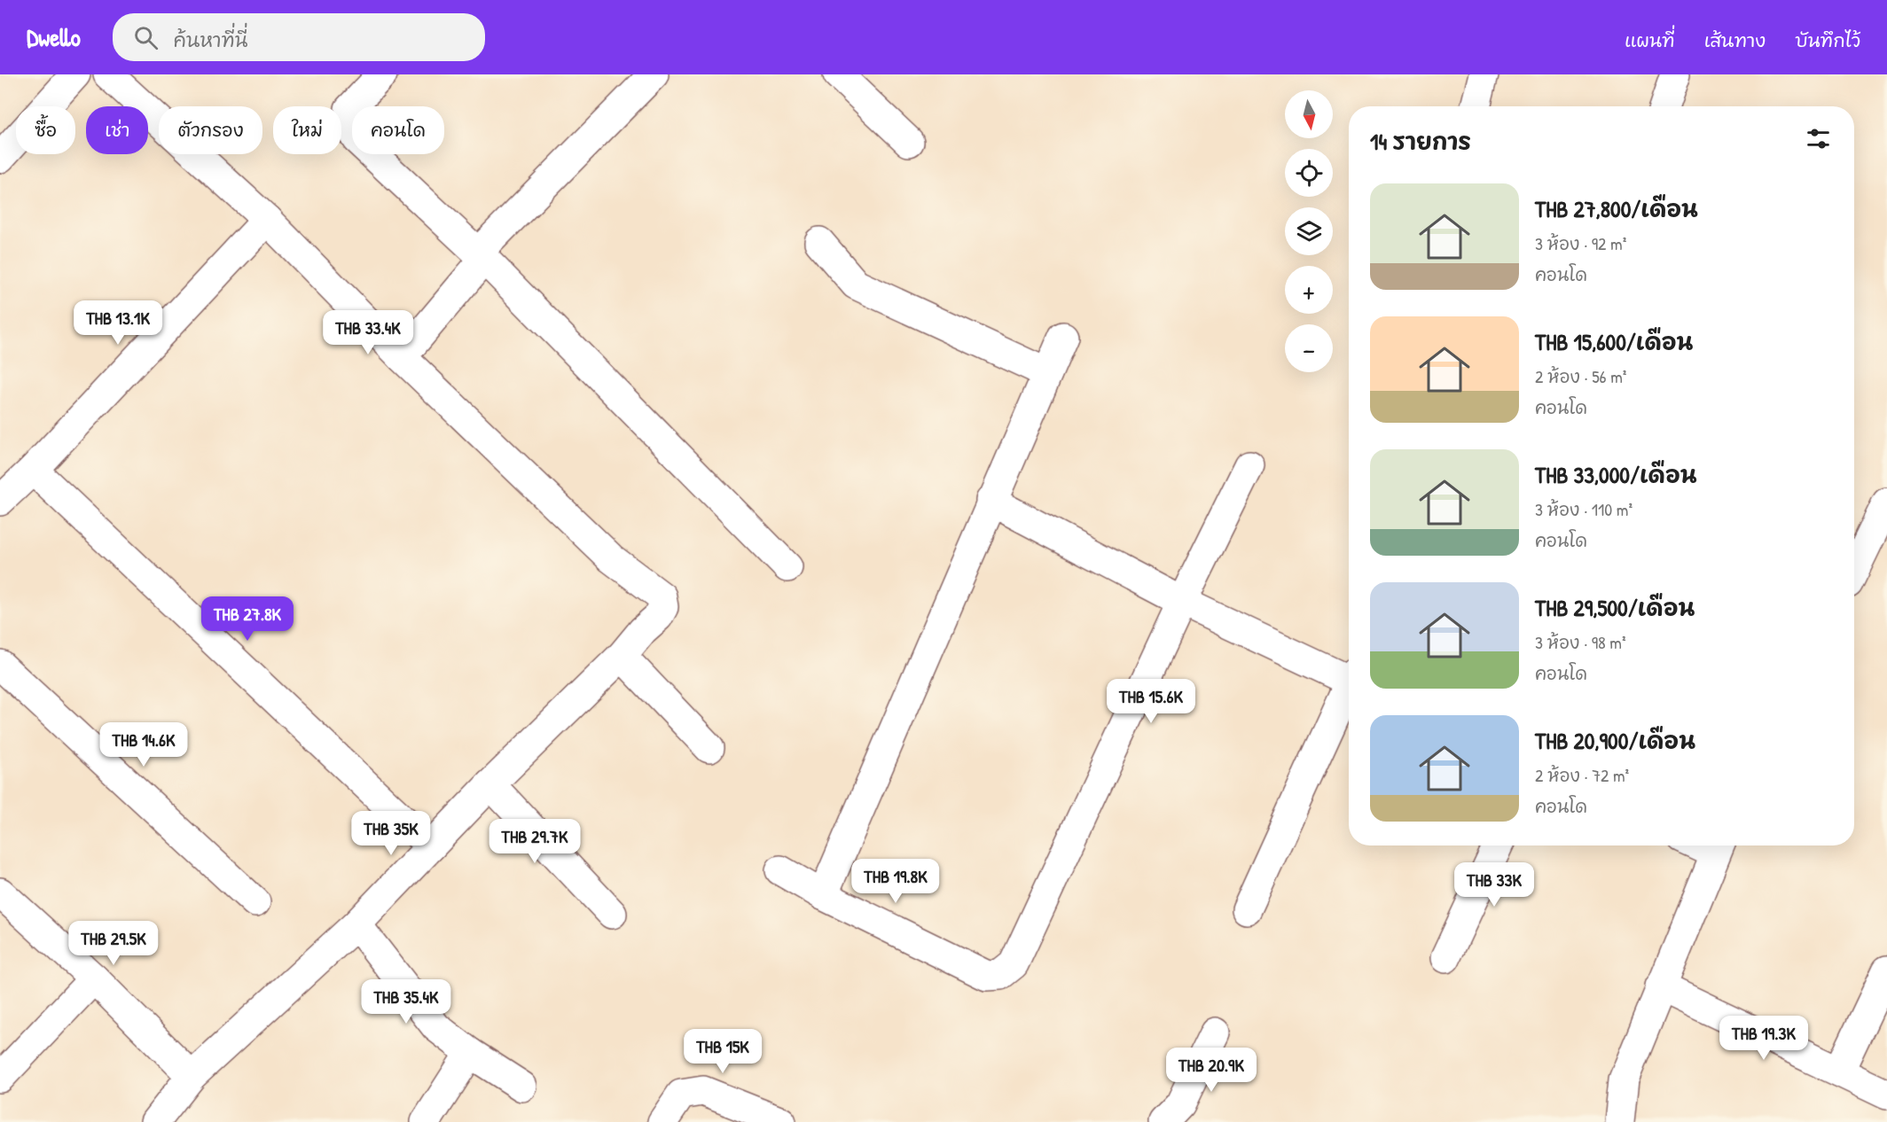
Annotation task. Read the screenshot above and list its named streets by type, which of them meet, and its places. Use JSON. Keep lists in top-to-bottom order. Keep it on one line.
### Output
{"north":"bottom","page":{"header":"Dwello","search":"ค้นหาที่นี่","nav":["แผนที่","เส้นทาง","บันทึกไว้"],"map_buttons":["+","−"],"chip":["ซื้อ","เช่า","ตัวกรอง","ใหม่","คอนโด"],"heading":"14 รายการ","list":[{"name":"THB 27,800/เดือน","note":"3 ห้อง · 92 m² · คอนโด"},{"name":"THB 15,600/เดือน","note":"2 ห้อง · 56 m² · คอนโด"},{"name":"THB 33,000/เดือน","note":"3 ห้อง · 110 m² · คอนโด"},{"name":"THB 29,500/เดือน","note":"3 ห้อง · 98 m² · คอนโด"},{"name":"THB 20,900/เดือน","note":"2 ห้อง · 72 m² · คอนโด"}],"price":["THB 13.1K","THB 33.4K","THB 27.8K","THB 15.6K","THB 14.6K","THB 35K","THB 29.7K","THB 19.8K","THB 33K","THB 29.5K","THB 35.4K","THB 19.3K","THB 15K","THB 20.9K"]}}
